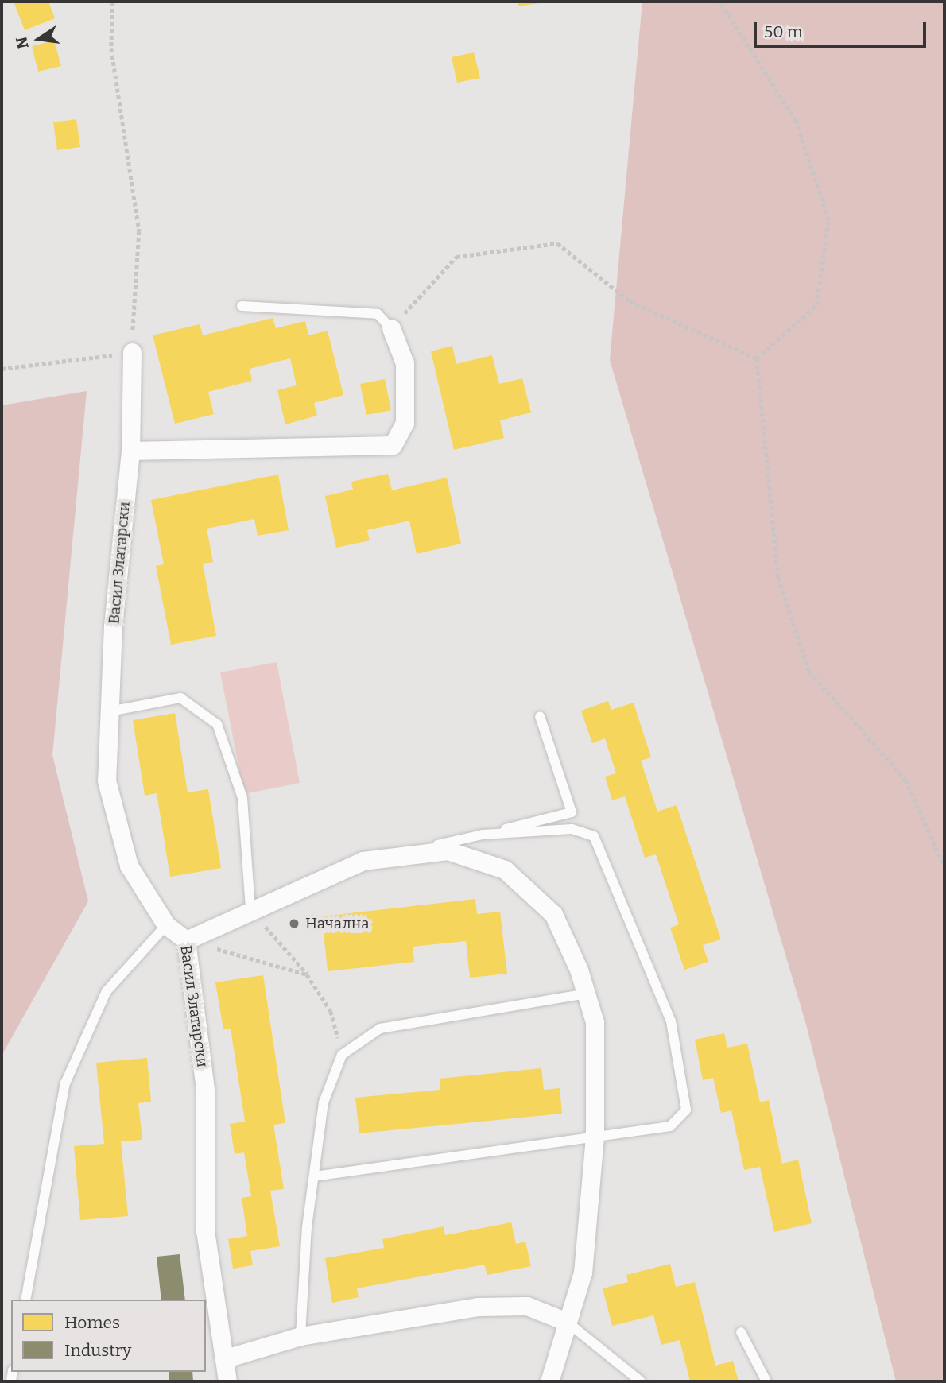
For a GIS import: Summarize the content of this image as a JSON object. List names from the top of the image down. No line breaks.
{"streets":{"street":["Васил Златарски"]},"places":["Начална"],"legend":["Homes","Industry"],"scale_bar":"50 m","north":"left"}
